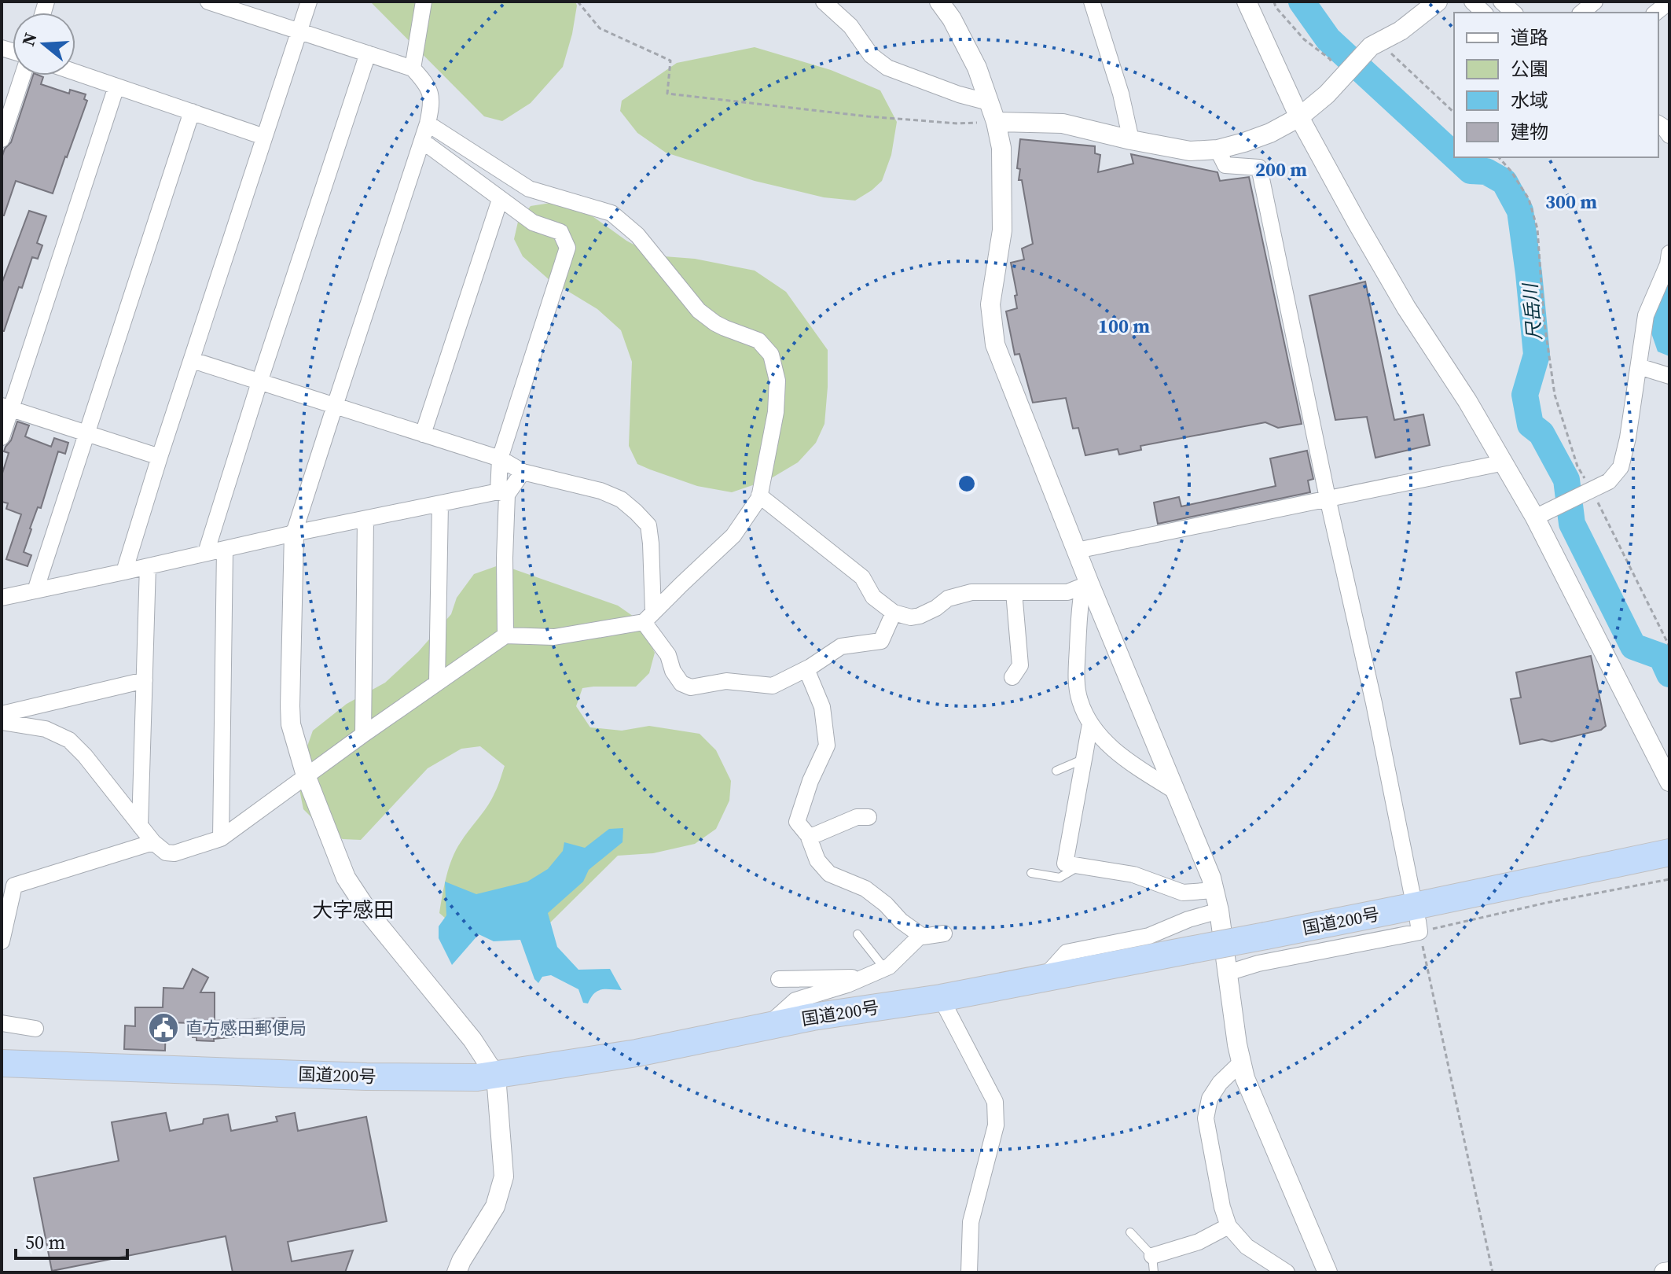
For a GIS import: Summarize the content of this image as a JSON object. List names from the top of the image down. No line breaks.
{"streets":{"highway":["国道200号"]},"districts":["大字感田"],"water":["尺岳川"],"places":{"public building":["直方感田郵便局"]},"legend":["道路","公園","水域","建物"],"scale_bar":"50 m","north":"left","rings":["200 m","300 m","100 m"]}
